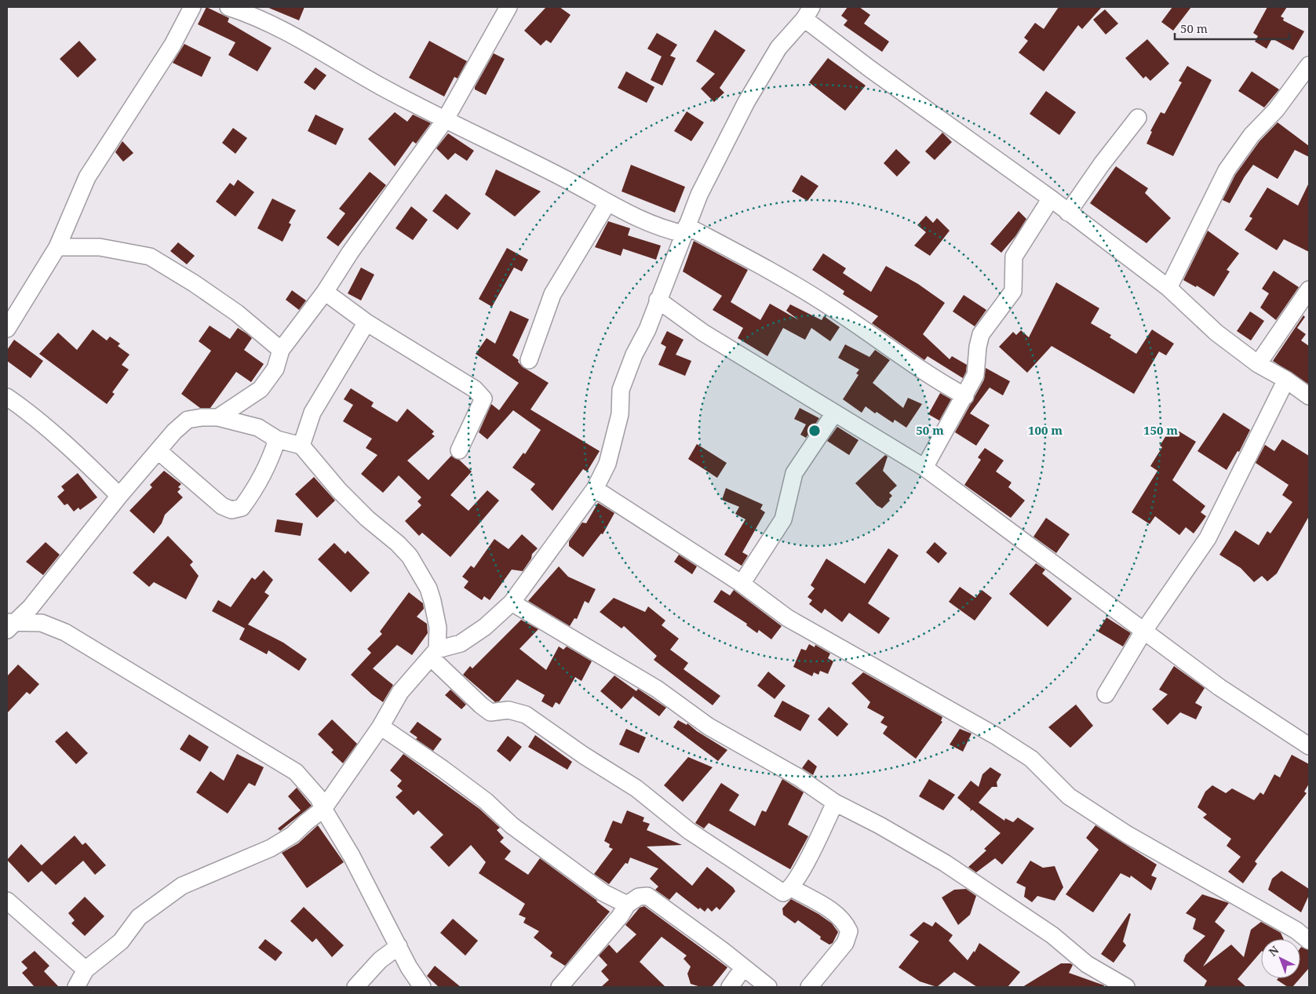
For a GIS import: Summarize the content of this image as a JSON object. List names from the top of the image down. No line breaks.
{"scale_bar":"50 m","north":"top left","rings":["50 m","100 m","150 m"]}
